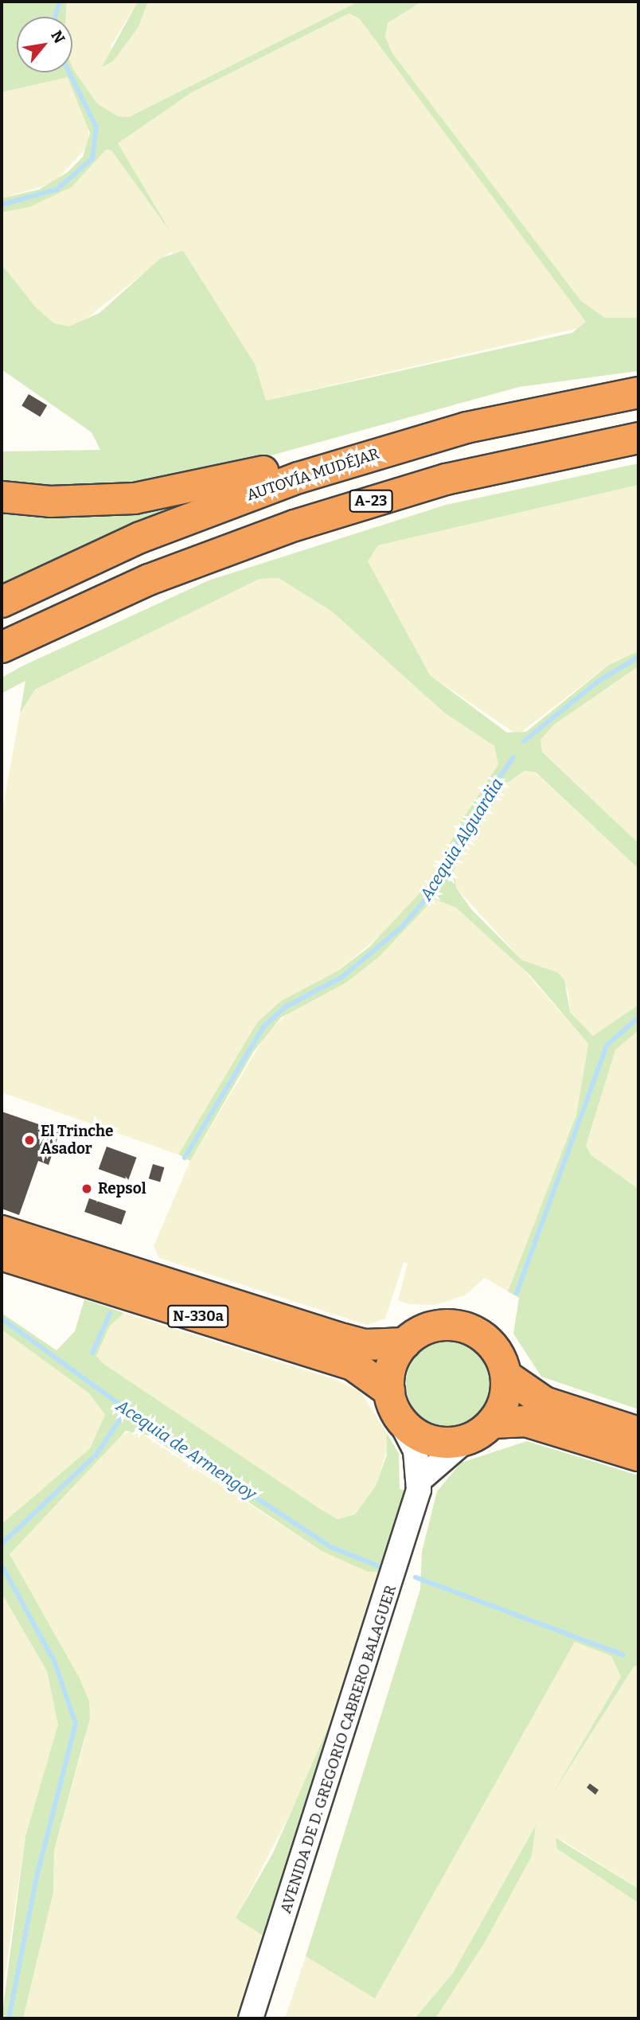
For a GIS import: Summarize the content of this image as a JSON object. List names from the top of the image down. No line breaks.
{"streets":{"highway":["AUTOVÍA MUDÉJAR","A-23","N-330a"],"street":["AVENIDA DE D. GREGORIO CABRERO BALAGUER"]},"crossings":[["N-330a","AVENIDA DE D. GREGORIO CABRERO BALAGUER"]],"water":["Acequia Alguardia","Acequia de Armengoy"],"places":["El Trinche Asador","Repsol"],"north":"top right"}
